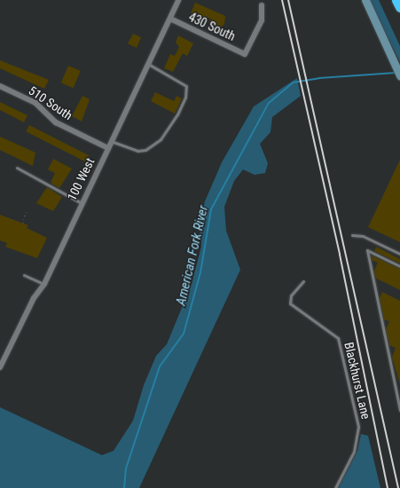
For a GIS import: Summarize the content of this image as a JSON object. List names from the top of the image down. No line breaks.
{"streets":{"street":["430 South","510 South","100 West"],"lane":["Blackhurst Lane"]},"crossings":[["430 South","100 West"],["510 South","100 West"]],"water":["American Fork River"]}
